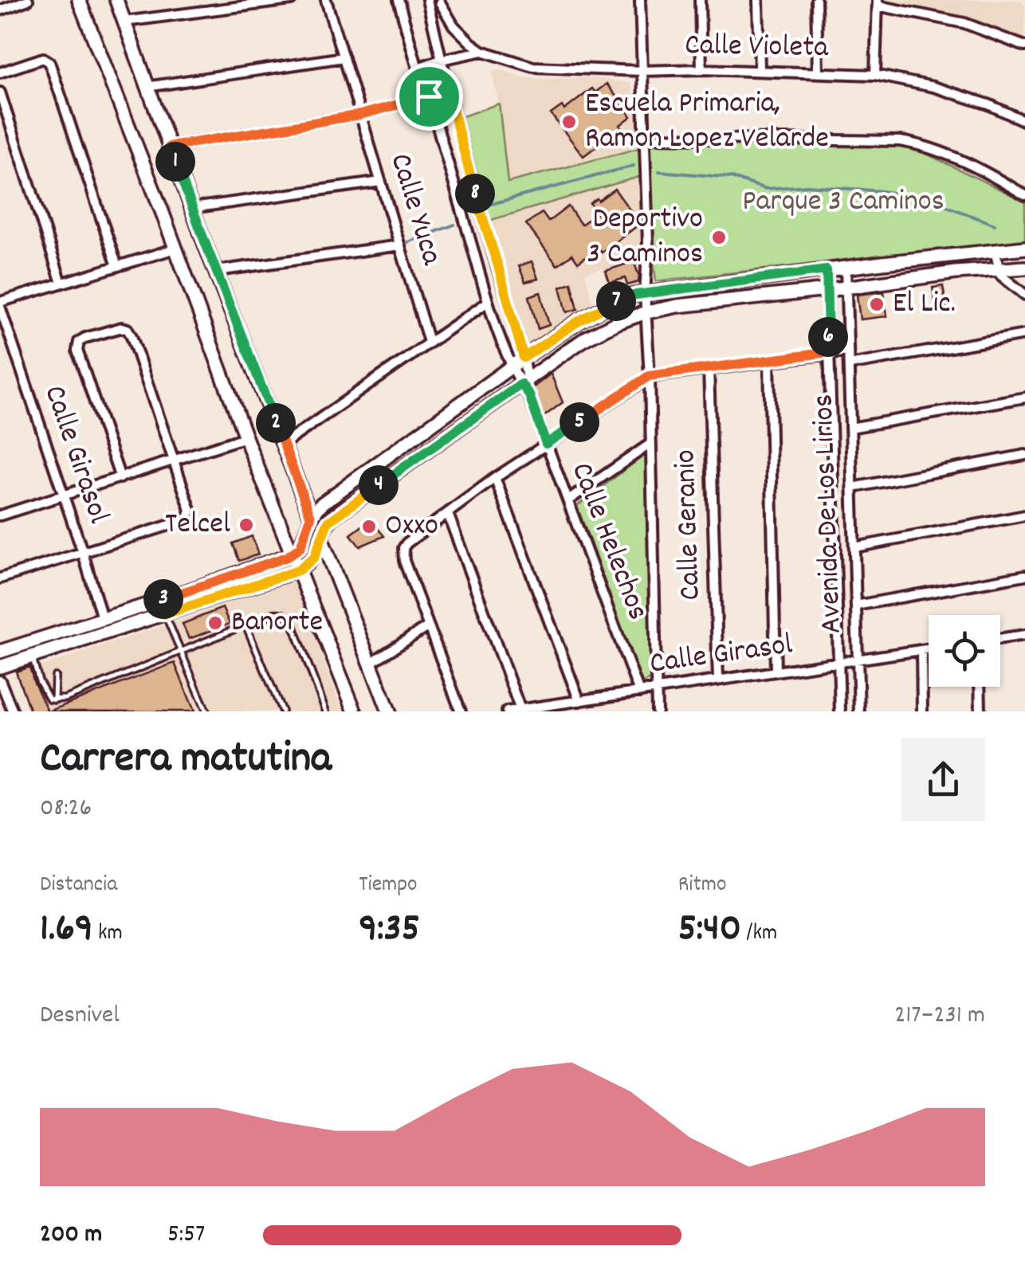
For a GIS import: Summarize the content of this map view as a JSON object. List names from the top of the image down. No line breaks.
{"streets":{"street":["Calle Violeta","Calle Yuca","Calle Girasol","Avenida De Los Lirios","Calle Geranio","Calle Helechos"]},"crossings":[["Calle Girasol","Avenida De Los Lirios"],["Calle Girasol","Calle Geranio"],["Calle Girasol","Calle Helechos"]],"parks":["Parque 3 Caminos"],"places":["Escuela Primaria, Ramon Lopez Velarde","Deportivo 3 Caminos","El Lic.","Telcel","Oxxo","Banorte"],"page":{"pins":["1","8","7","6","5","2","4","3"],"heading":["Carrera matutina","08:26"],"stats":[["Distancia","1.69 km"],["Tiempo","9:35"],["Ritmo","5:40 /km"]],"chart":["Desnivel","217–231 m"],"list":[{"name":"200 m","note":"5:57"}]}}
